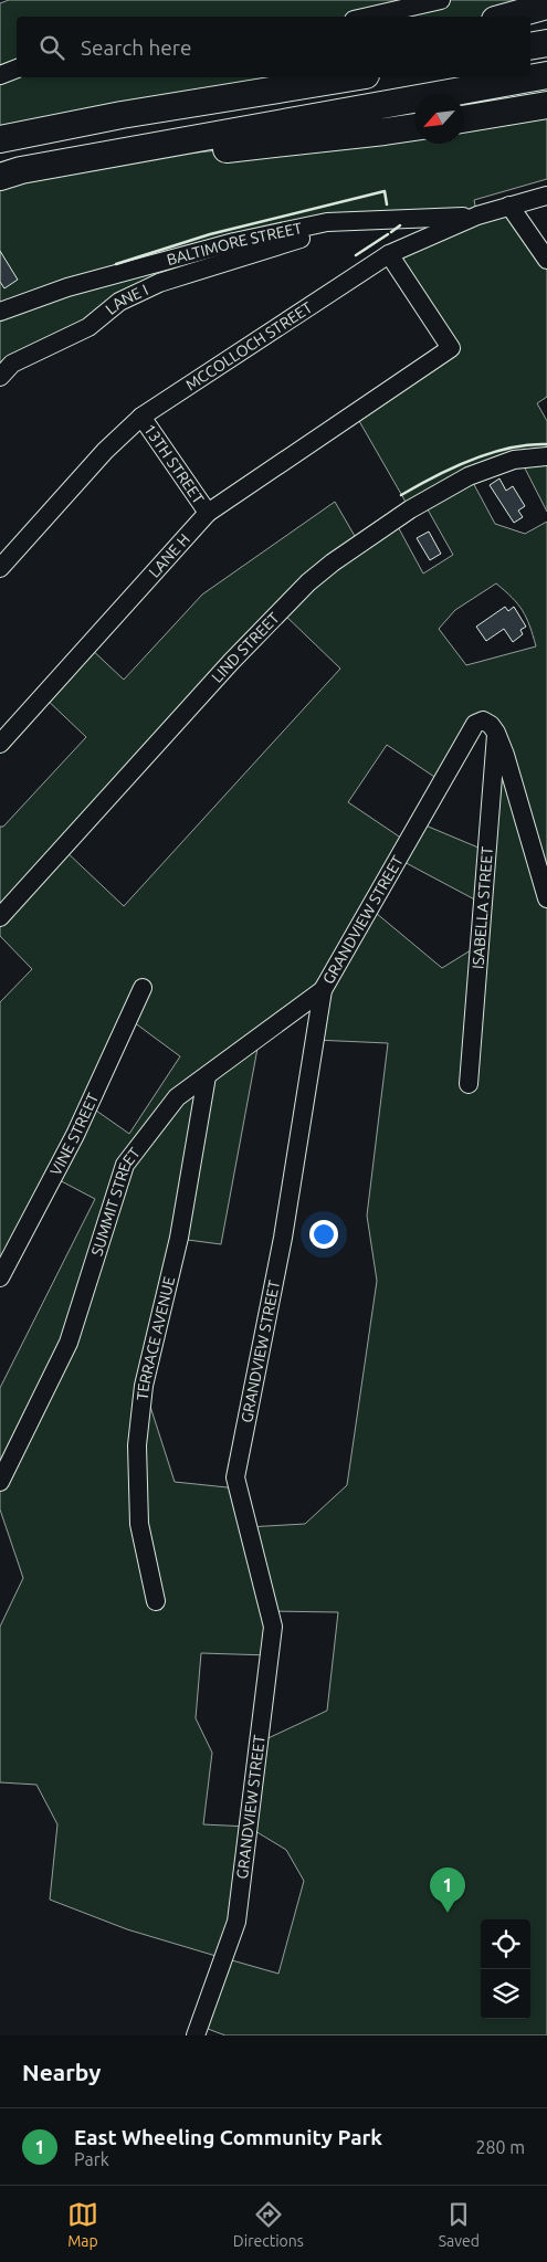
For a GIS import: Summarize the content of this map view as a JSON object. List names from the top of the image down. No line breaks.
{"streets":{"street":["BALTIMORE STREET","LANE I","MCCOLLOCH STREET","13TH STREET","LANE H","LIND STREET","ISABELLA STREET","GRANDVIEW STREET","VINE STREET","SUMMIT STREET","TERRACE AVENUE"]},"crossings":[["BALTIMORE STREET","LANE I"],["BALTIMORE STREET","MCCOLLOCH STREET"],["MCCOLLOCH STREET","13TH STREET"],["MCCOLLOCH STREET","LANE H"],["13TH STREET","LANE H"],["ISABELLA STREET","GRANDVIEW STREET"],["GRANDVIEW STREET","SUMMIT STREET"],["SUMMIT STREET","TERRACE AVENUE"]],"north":"bottom left","page":{"search":"Search here","pins":"1","heading":"Nearby","list":[{"mark":"1","name":"East Wheeling Community Park","note":"Park","value":"280 m"}],"nav":["Map","Directions","Saved"]}}
